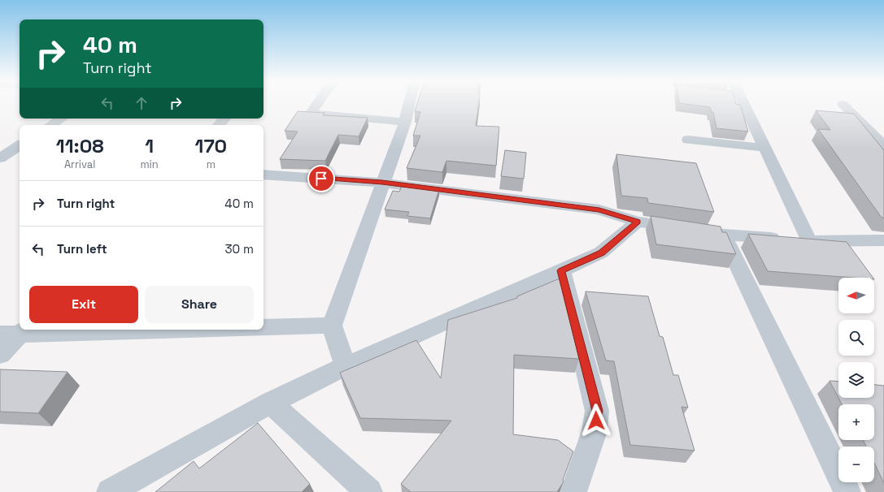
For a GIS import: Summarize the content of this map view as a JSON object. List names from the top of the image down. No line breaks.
{"north":"left","page":{"turn":["40 m","Turn right"],"eta":["11:08","Arrival","1","min","170","m"],"list":[{"name":"Turn right","value":"40 m"},{"name":"Turn left","value":"30 m"}],"map_buttons":["+","−"],"buttons":["Exit","Share"]}}
